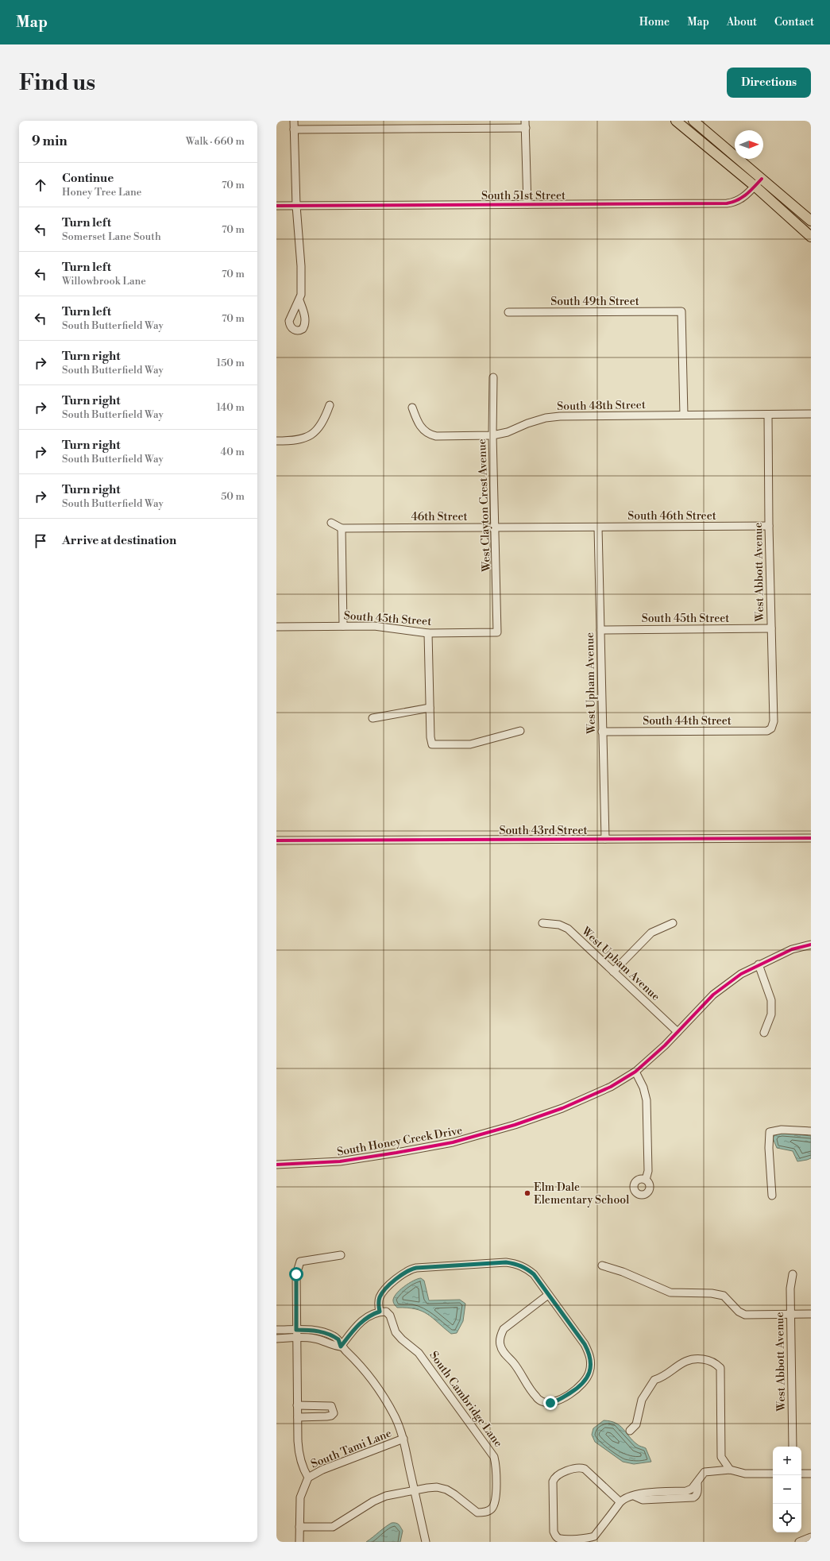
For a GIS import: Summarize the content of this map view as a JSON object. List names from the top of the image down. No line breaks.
{"streets":{"street":["South 51st Street","South 49th Street","South 48th Street","West Clayton Crest Avenue","South 46th Street","46th Street","West Abbott Avenue","South 45th Street","West Upham Avenue","South 44th Street","South 43rd Street","South Honey Creek Drive","South Cambridge Lane","South Tami Lane"]},"crossings":[["South 49th Street","South 48th Street"],["South 48th Street","West Clayton Crest Avenue"],["South 48th Street","West Abbott Avenue"],["West Clayton Crest Avenue","46th Street"],["West Clayton Crest Avenue","South 45th Street"],["South 46th Street","46th Street"],["South 46th Street","West Abbott Avenue"],["South 46th Street","West Upham Avenue"],["West Abbott Avenue","South 45th Street"],["West Abbott Avenue","South 44th Street"],["South 45th Street","West Upham Avenue"],["West Upham Avenue","South 44th Street"],["West Upham Avenue","South 43rd Street"],["West Upham Avenue","South Honey Creek Drive"]],"places":["Elm Dale Elementary School"],"north":"right","page":{"header":"Map","nav":["Home","Map","About","Contact"],"buttons":"Directions","title":"Find us","heading":["9 min","Walk · 660 m"],"list":[["Continue","Honey Tree Lane","70 m"],["Turn left","Somerset Lane South","70 m"],["Turn left","Willowbrook Lane","70 m"],["Turn left","South Butterfield Way","70 m"],["Turn right","South Butterfield Way","150 m"],["Turn right","South Butterfield Way","140 m"],["Turn right","South Butterfield Way","40 m"],["Turn right","South Butterfield Way","50 m"],"Arrive at destination"],"map_buttons":["+","−"]}}
